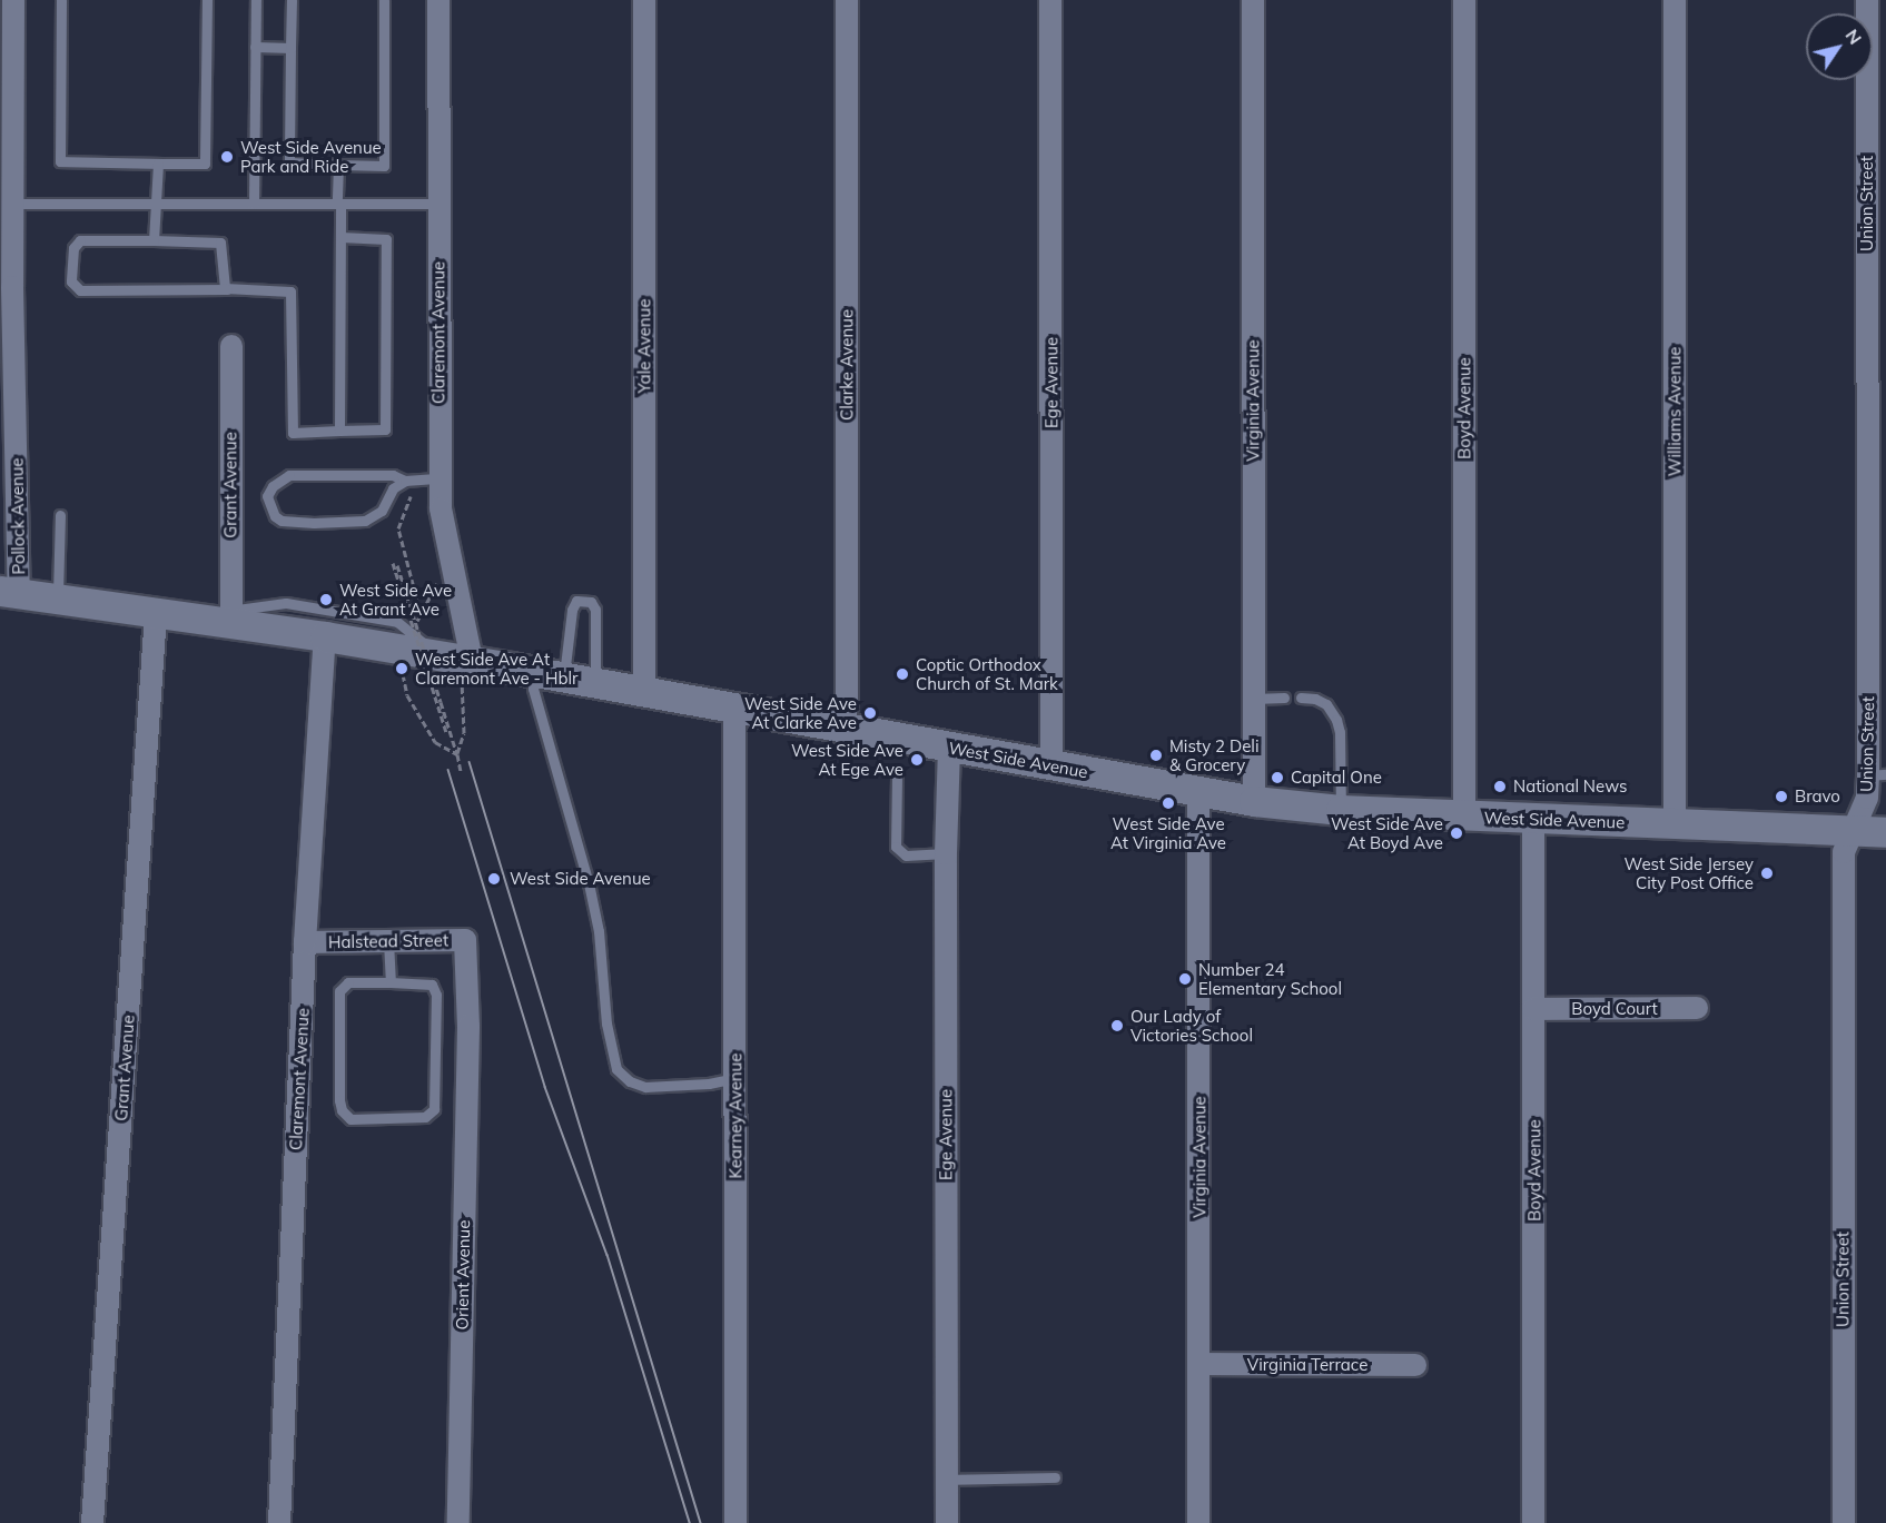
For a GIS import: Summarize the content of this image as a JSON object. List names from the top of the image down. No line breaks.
{"streets":{"main road":["West Side Avenue"],"street":["Union Street","Claremont Avenue","Yale Avenue","Clarke Avenue","Ege Avenue","Virginia Avenue","Boyd Avenue","Williams Avenue","Grant Avenue","Pollock Avenue","Halstead Street","Boyd Court","Kearney Avenue","Orient Avenue","Virginia Terrace"]},"crossings":[["Union Street","West Side Avenue"],["Claremont Avenue","West Side Avenue"],["Claremont Avenue","Halstead Street"],["Yale Avenue","West Side Avenue"],["Clarke Avenue","West Side Avenue"],["Ege Avenue","West Side Avenue"],["Virginia Avenue","West Side Avenue"],["Virginia Avenue","Virginia Terrace"],["Boyd Avenue","West Side Avenue"],["Boyd Avenue","Boyd Court"],["Williams Avenue","West Side Avenue"],["Grant Avenue","West Side Avenue"],["Pollock Avenue","West Side Avenue"],["West Side Avenue","Kearney Avenue"],["Halstead Street","Orient Avenue"]],"places":["West Side Avenue Park and Ride","West Side Ave At Grant Ave","West Side Ave At Claremont Ave - Hblr","Coptic Orthodox Church of St. Mark","West Side Ave At Clarke Ave","Misty 2 Deli & Grocery","West Side Ave At Ege Ave","Capital One","National News","Bravo","West Side Ave At Virginia Ave","West Side Ave At Boyd Ave","West Side Jersey City Post Office","West Side Avenue","Number 24 Elementary School","Our Lady of Victories School"],"north":"top right"}
